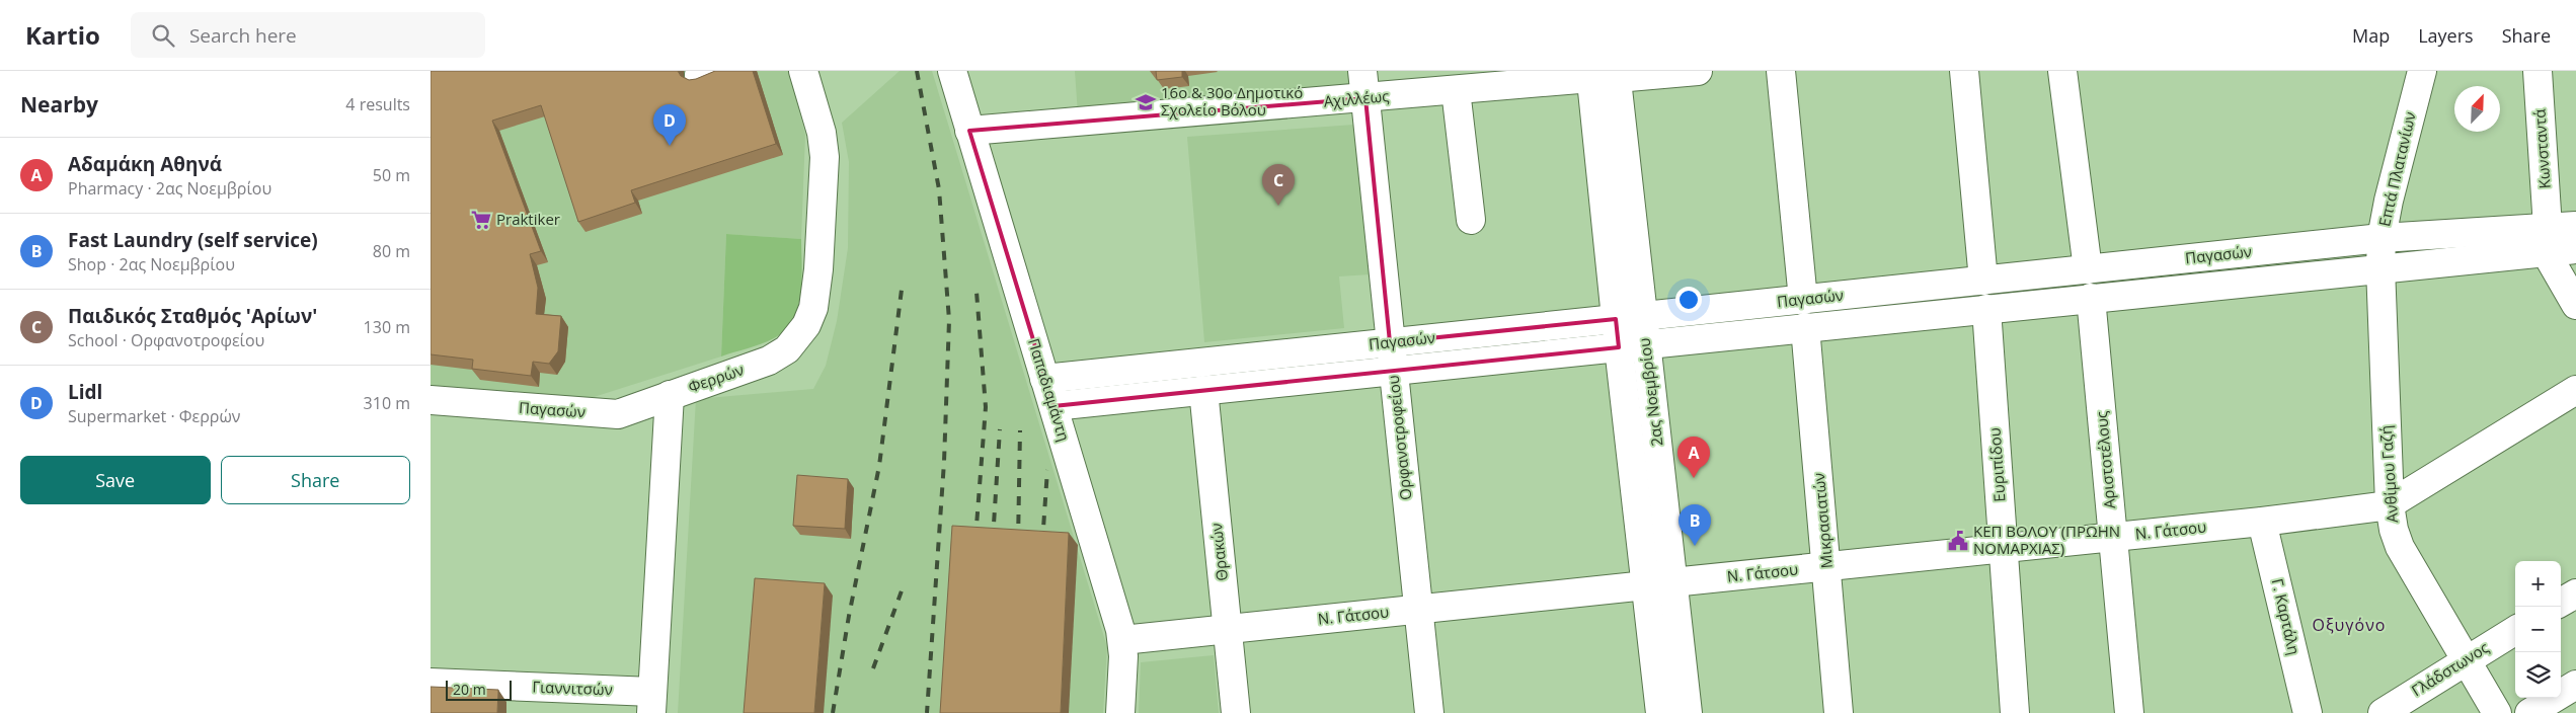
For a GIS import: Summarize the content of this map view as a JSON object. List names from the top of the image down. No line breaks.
{"streets":{"street":["Αχιλλέως","Κωνσταντά","Επτά Πλατανίων","Παγασών","Φερρών","Παπαδιαμάντη","2ας Νοεμβρίου","Ορφανοτροφείου","Αριστοτέλους","Ευριπίδου","Ανθίμου Γαζή","Μικρασιατών","Ν. Γάτσου","Θρακών","Γ. Καρτάλη","Γλάδστωνος","Γιαννιτσών"]},"crossings":[["Αχιλλέως","Παπαδιαμάντη"],["Αχιλλέως","2ας Νοεμβρίου"],["Αχιλλέως","Ορφανοτροφείου"],["Κωνσταντά","Παγασών"],["Επτά Πλατανίων","Παγασών"],["Επτά Πλατανίων","Ανθίμου Γαζή"],["Παγασών","Φερρών"],["Παγασών","Παπαδιαμάντη"],["Παγασών","2ας Νοεμβρίου"],["Παγασών","Ορφανοτροφείου"],["Παγασών","Αριστοτέλους"],["Παγασών","Ευριπίδου"],["Παγασών","Ανθίμου Γαζή"],["Παγασών","Μικρασιατών"],["Παγασών","Θρακών"],["Φερρών","Γιαννιτσών"],["Παπαδιαμάντη","Ν. Γάτσου"],["2ας Νοεμβρίου","Ν. Γάτσου"],["Ορφανοτροφείου","Ν. Γάτσου"],["Αριστοτέλους","Ν. Γάτσου"],["Ευριπίδου","Ν. Γάτσου"],["Ανθίμου Γαζή","Ν. Γάτσου"],["Ανθίμου Γαζή","Γλάδστωνος"],["Μικρασιατών","Ν. Γάτσου"],["Ν. Γάτσου","Θρακών"],["Ν. Γάτσου","Γ. Καρτάλη"]],"districts":["Οξυγόνο"],"places":{"school or university":["16ο & 30ο Δημοτικό Σχολείο Βόλου"],"supermarket":["Praktiker"],"public building":["ΚΕΠ ΒΟΛΟΥ (ΠΡΩΗΝ ΝΟΜΑΡΧΙΑΣ)"]},"scale_bar":"20 m","north":"top right","page":{"header":"Kartio","search":"Search here","nav":["Map","Layers","Share"],"heading":["Nearby","4 results"],"pins":["D","C","A","B"],"list":[{"mark":"A","name":"Αδαμάκη Αθηνά","note":"Pharmacy · 2ας Νοεμβρίου","value":"50 m"},{"mark":"B","name":"Fast Laundry (self service)","note":"Shop · 2ας Νοεμβρίου","value":"80 m"},{"mark":"C","name":"Παιδικός Σταθμός 'Αρίων'","note":"School · Ορφανοτροφείου","value":"130 m"},{"mark":"D","name":"Lidl","note":"Supermarket · Φερρών","value":"310 m"}],"buttons":["Save","Share"],"map_buttons":["+","−"],"scale":"20 m"}}
